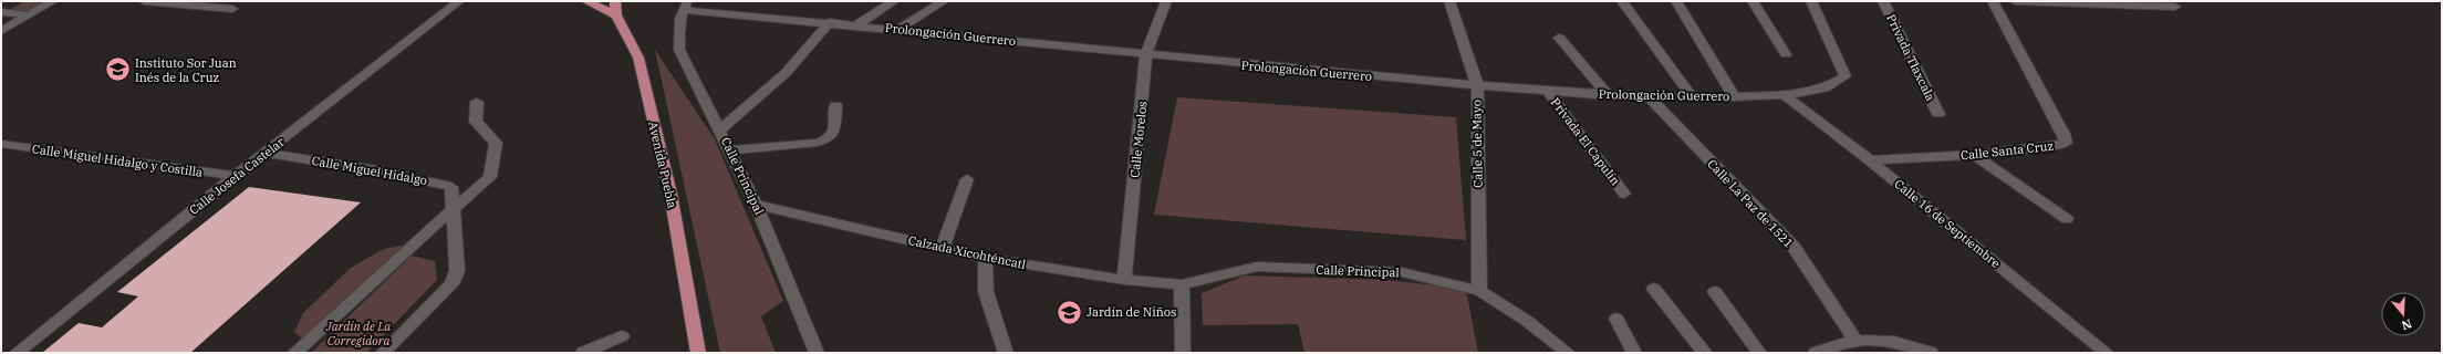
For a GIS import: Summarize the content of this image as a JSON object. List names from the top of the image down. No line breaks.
{"streets":{"main road":["Avenida Puebla"],"street":["Prolongación Guerrero","Privada Tlaxcala","Calle Morelos","Privada El Capulín","Calle 5 de Mayo","Calle Santa Cruz","Calle Miguel Hidalgo y Costilla","Calle Miguel Hidalgo","Calle Josefa Castelar","Calle Principal","Calle La Paz de 1521","Calle 16 de Septiembre","Calzada Xicohténcatl"]},"crossings":[["Prolongación Guerrero","Calle Morelos"],["Prolongación Guerrero","Privada El Capulín"],["Prolongación Guerrero","Calle 5 de Mayo"],["Prolongación Guerrero","Calle Principal"],["Prolongación Guerrero","Calle La Paz de 1521"],["Prolongación Guerrero","Calle 16 de Septiembre"],["Calle Morelos","Calzada Xicohténcatl"],["Calle 5 de Mayo","Calle Principal"],["Calle Santa Cruz","Calle 16 de Septiembre"],["Calle Miguel Hidalgo y Costilla","Calle Josefa Castelar"],["Calle Miguel Hidalgo","Calle Josefa Castelar"],["Calle Principal","Calzada Xicohténcatl"]],"parks":["Jardín de La Corregidora"],"places":{"school or university":["Instituto Sor Juan Inés de la Cruz","Jardín de Niños"]},"north":"bottom"}
